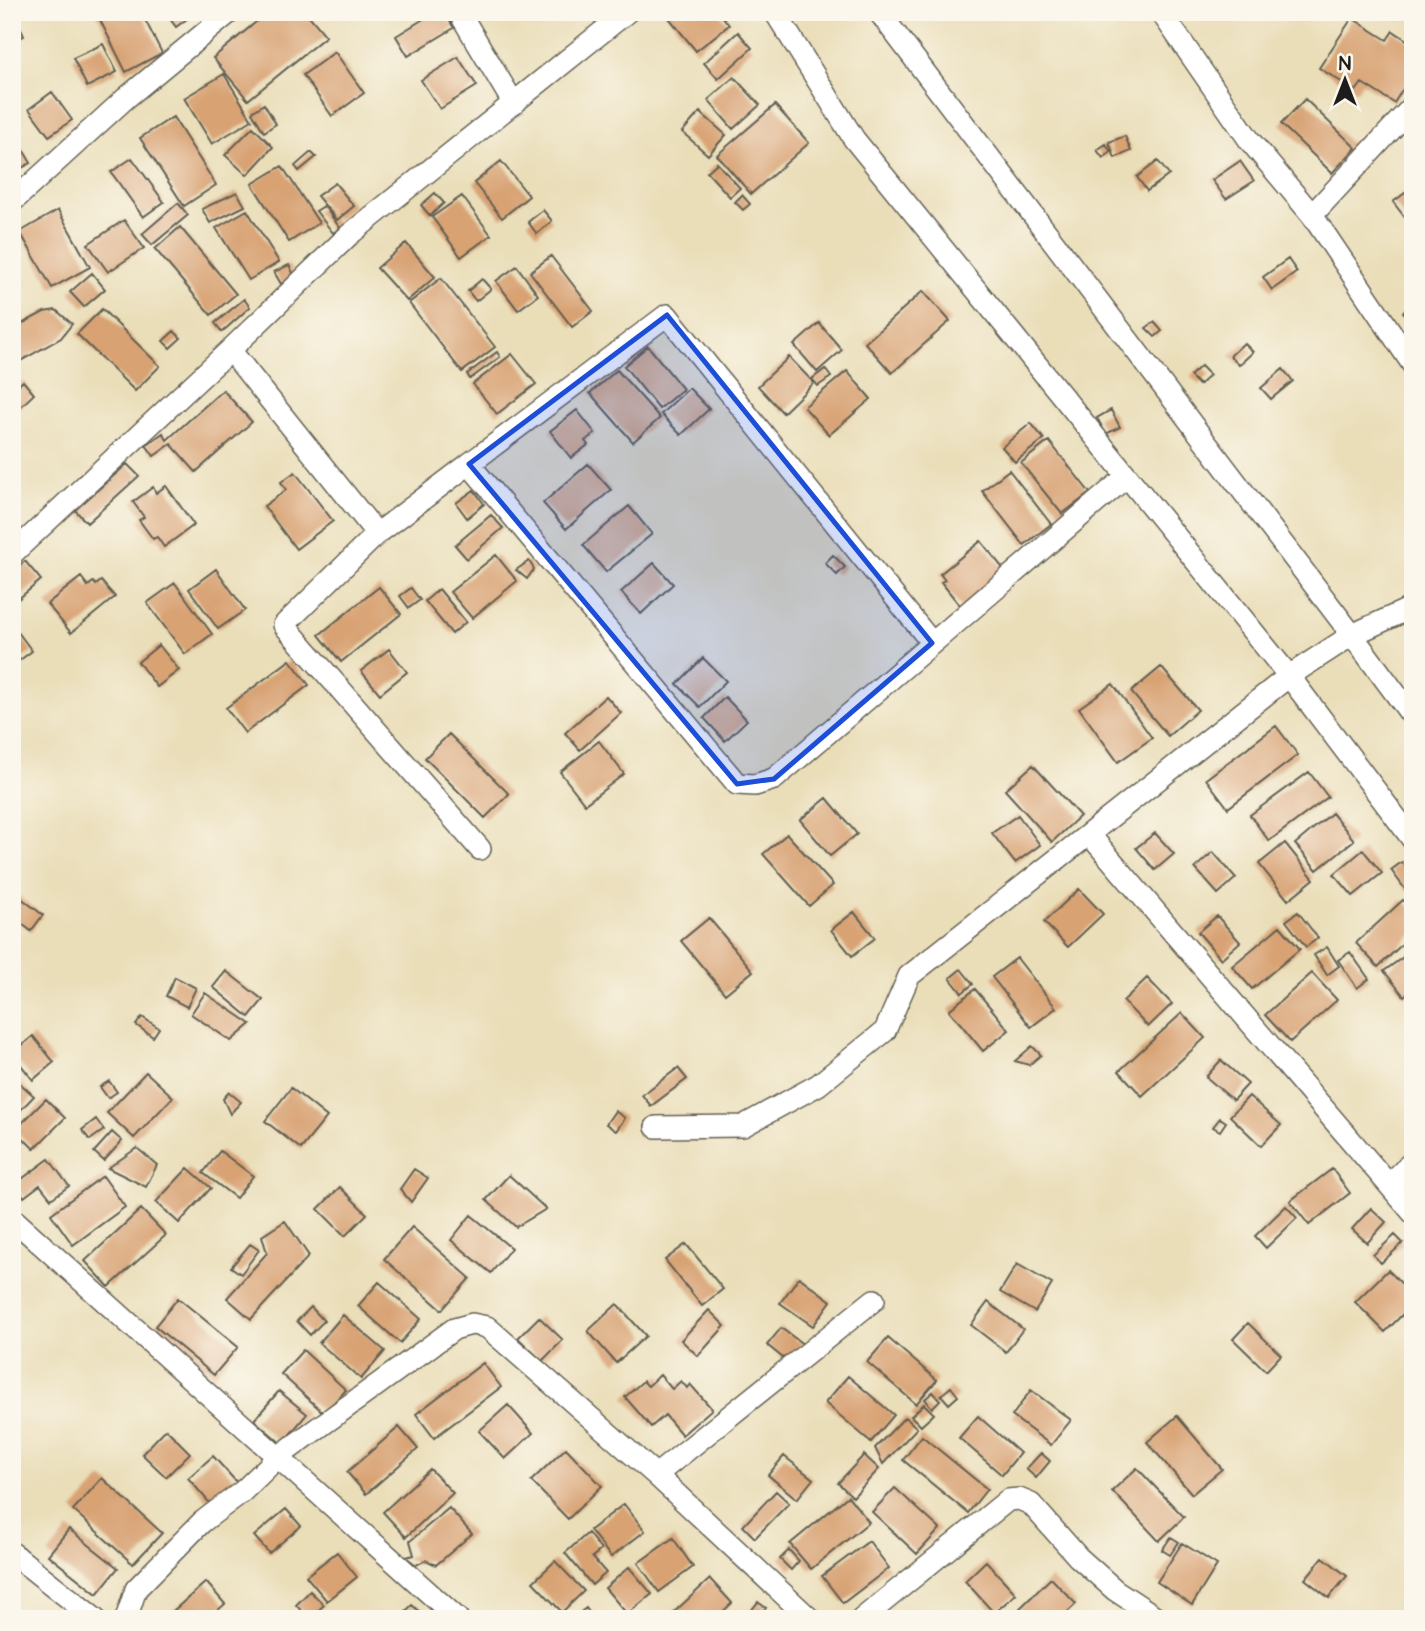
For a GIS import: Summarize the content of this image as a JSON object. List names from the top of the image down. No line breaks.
{"north":"top"}
